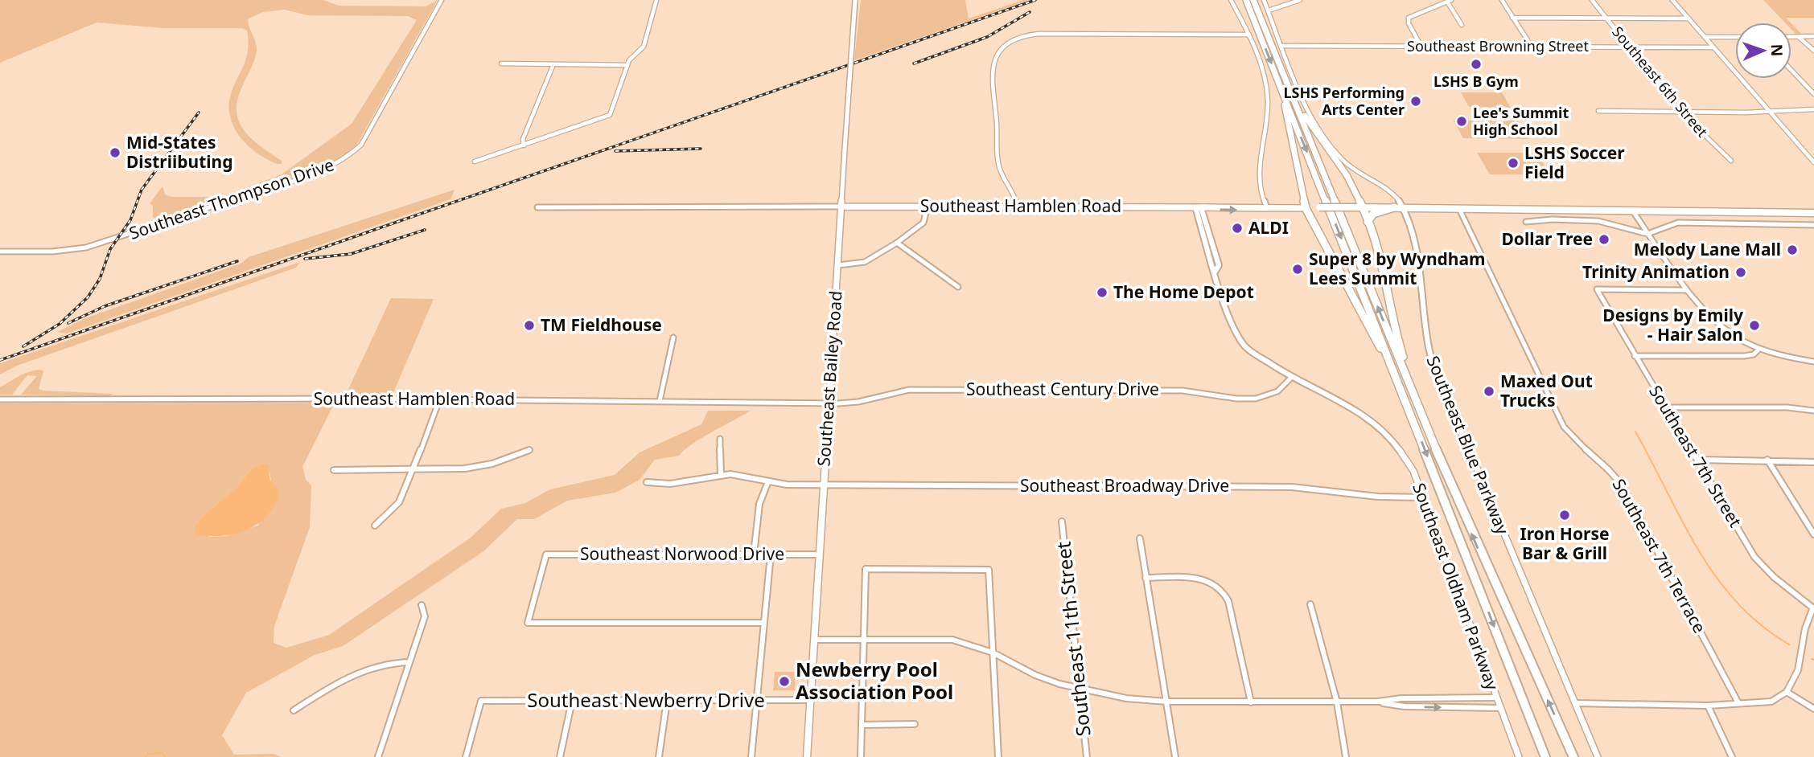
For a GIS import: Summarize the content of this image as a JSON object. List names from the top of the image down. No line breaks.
{"streets":{"main road":["Southeast Hamblen Road","Southeast Bailey Road"],"street":["Southeast Browning Street","Southeast 6th Street","Southeast Thompson Drive","Southeast Century Drive","Southeast Blue Parkway","Southeast 7th Street","Southeast Broadway Drive","Southeast Norwood Drive","Southeast 7th Terrace","Southeast Oldham Parkway","Southeast 11th Street","Southeast Newberry Drive"]},"crossings":[["Southeast Browning Street","Southeast 6th Street"],["Southeast Browning Street","Southeast Blue Parkway"],["Southeast Hamblen Road","Southeast Bailey Road"],["Southeast Hamblen Road","Southeast Century Drive"],["Southeast Hamblen Road","Southeast Oldham Parkway"],["Southeast Bailey Road","Southeast Century Drive"],["Southeast Bailey Road","Southeast Broadway Drive"],["Southeast Bailey Road","Southeast Norwood Drive"],["Southeast Bailey Road","Southeast Newberry Drive"],["Southeast Century Drive","Southeast Oldham Parkway"],["Southeast Broadway Drive","Southeast Oldham Parkway"]],"places":["LSHS B Gym","LSHS Performing Arts Center","Lee's Summit High School","Mid-States Distriibuting","LSHS Soccer Field","ALDI","Dollar Tree","Melody Lane Mall","Super 8 by Wyndham Lees Summit","Trinity Animation","The Home Depot","TM Fieldhouse","Designs by Emily - Hair Salon","Maxed Out Trucks","Iron Horse Bar & Grill","Newberry Pool Association Pool"],"north":"right"}
